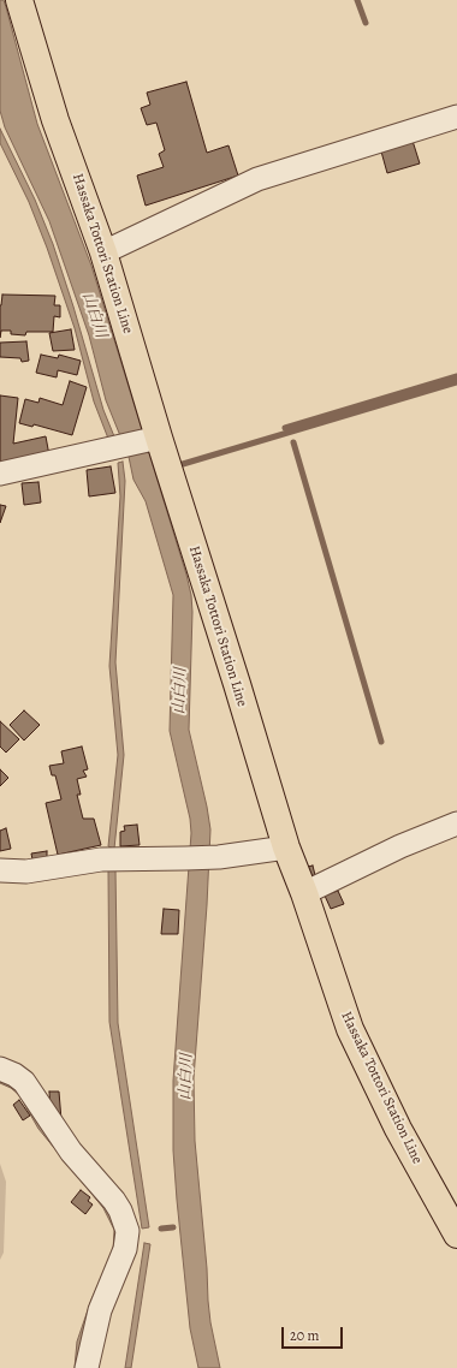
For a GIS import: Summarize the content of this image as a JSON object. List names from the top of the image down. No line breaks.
{"streets":{"main road":["Hassaka Tottori Station Line"]},"water":["山白川"],"scale_bar":"20 m"}
